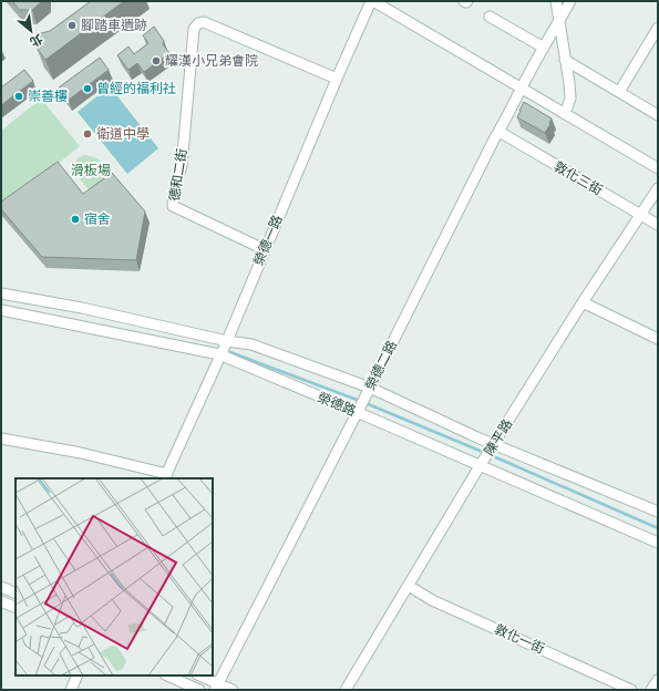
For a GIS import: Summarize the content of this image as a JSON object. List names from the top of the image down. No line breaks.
{"streets":{"street":["德和二街","敦化三街","榮德一路","榮德二路","榮德路","陳平路","敦化一街"]},"crossings":[["德和二街","榮德一路"],["敦化三街","榮德二路"],["敦化三街","陳平路"],["榮德一路","榮德路"],["榮德二路","榮德路"],["榮德路","陳平路"],["陳平路","敦化一街"]],"parks":["滑板場"],"places":["腳踏車遺跡","耀漢小兄弟會院","曾經的福利社","崇善樓","衛道中學","宿舍"],"north":"bottom right"}
